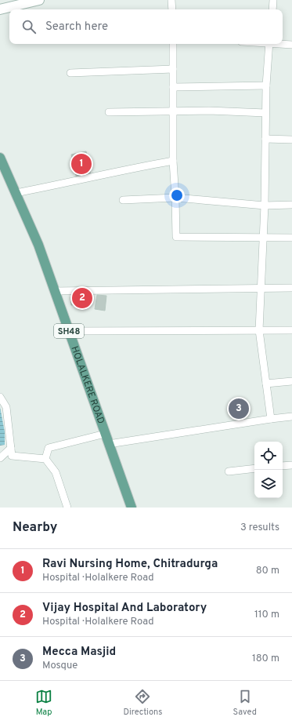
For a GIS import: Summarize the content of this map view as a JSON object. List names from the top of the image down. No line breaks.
{"streets":{"main road":["SH48","HOLALKERE ROAD"]},"page":{"search":"Search here","pins":["1","2","3"],"heading":["Nearby","3 results"],"list":[{"mark":"1","name":"Ravi Nursing Home, Chitradurga","note":"Hospital · Holalkere Road","value":"80 m"},{"mark":"2","name":"Vijay Hospital And Laboratory","note":"Hospital · Holalkere Road","value":"110 m"},{"mark":"3","name":"Mecca Masjid","note":"Mosque","value":"180 m"}],"nav":["Map","Directions","Saved"]}}
